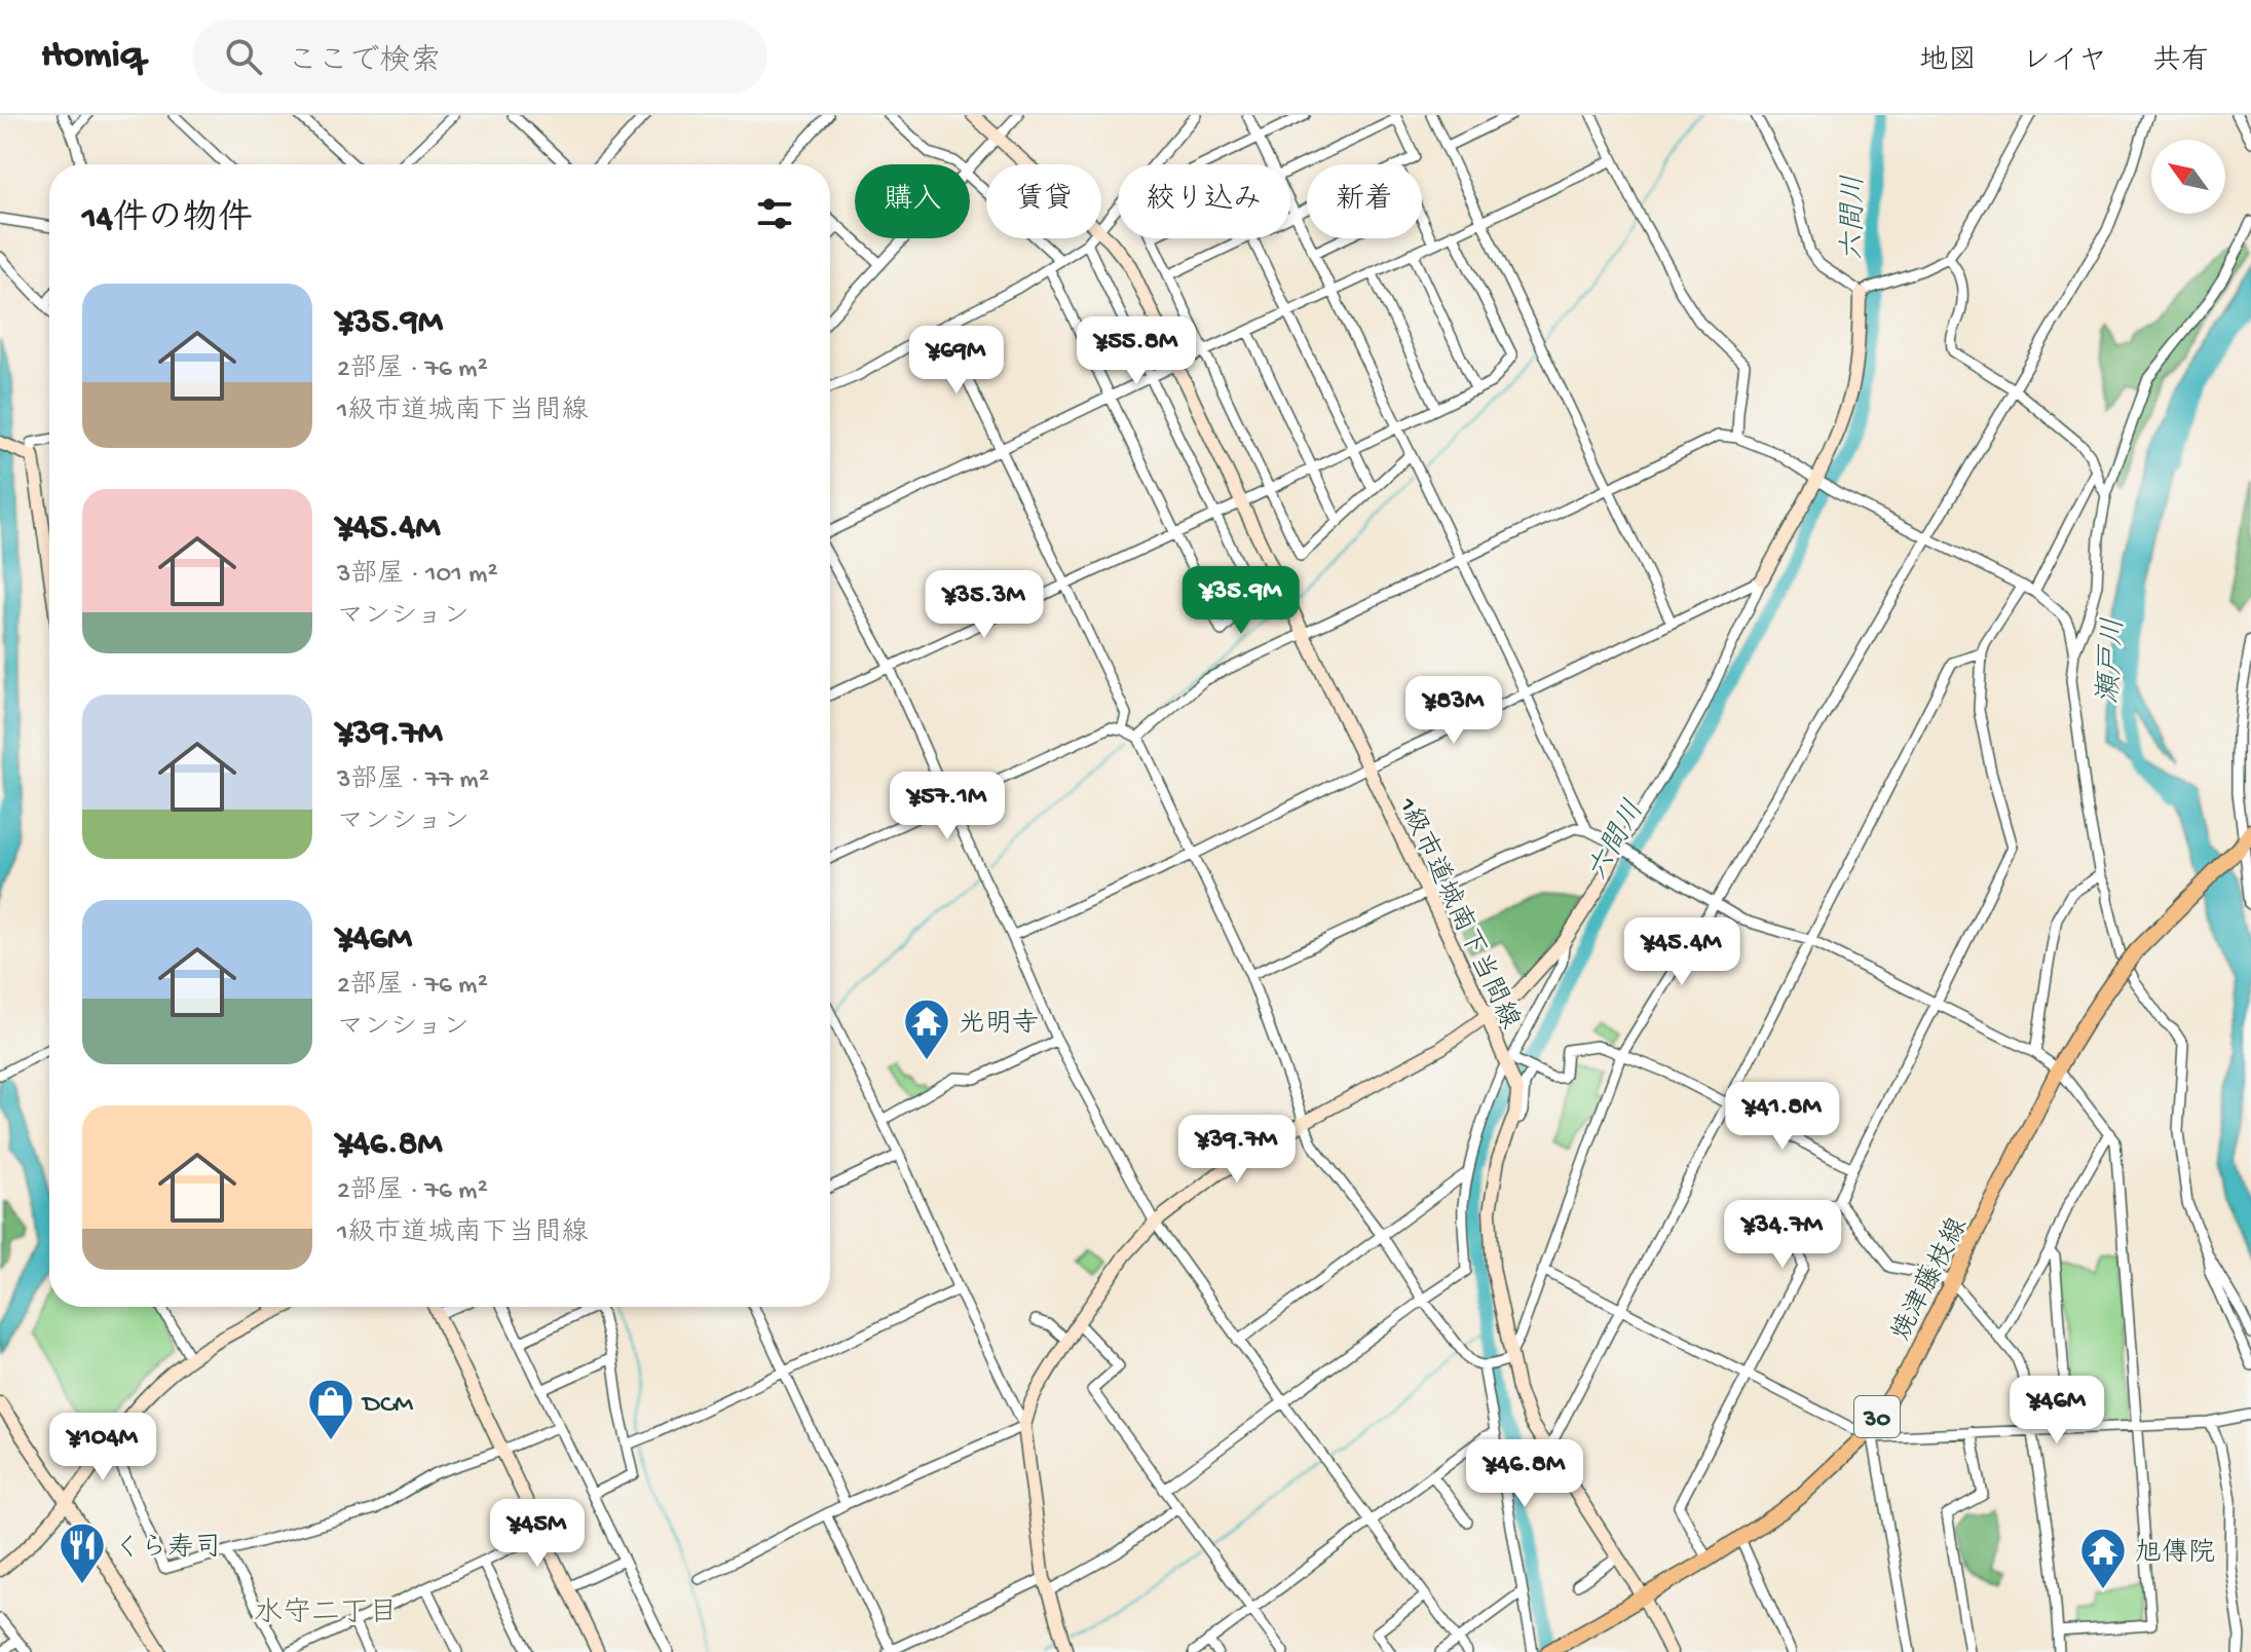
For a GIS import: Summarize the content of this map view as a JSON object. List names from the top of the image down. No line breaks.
{"streets":{"main road":["焼津藤枝線","30"],"street":["1級市道城南下当間線"]},"crossings":[["1級市道城南下当間線","焼津藤枝線"]],"districts":["水守二丁目"],"water":["六間川","瀬戸川"],"places":{"temple":["光明寺","旭傳院"],"shop":["DCM"],"restaurant":["くら寿司"]},"north":"top left","page":{"header":"Homiq","search":"ここで検索","nav":["地図","レイヤ","共有"],"chip":["購入","賃貸","絞り込み","新着"],"heading":"14件の物件","list":[{"name":"¥35.9M","note":"2部屋 · 76 m² · 1級市道城南下当間線"},{"name":"¥45.4M","note":"3部屋 · 101 m² · マンション"},{"name":"¥39.7M","note":"3部屋 · 77 m² · マンション"},{"name":"¥46M","note":"2部屋 · 76 m² · マンション"},{"name":"¥46.8M","note":"2部屋 · 76 m² · 1級市道城南下当間線"}],"price":["¥55.8M","¥69M","¥35.9M","¥35.3M","¥83M","¥57.1M","¥45.4M","¥41.8M","¥39.7M","¥34.7M","¥46M","¥104M","¥46.8M","¥45M"]}}
